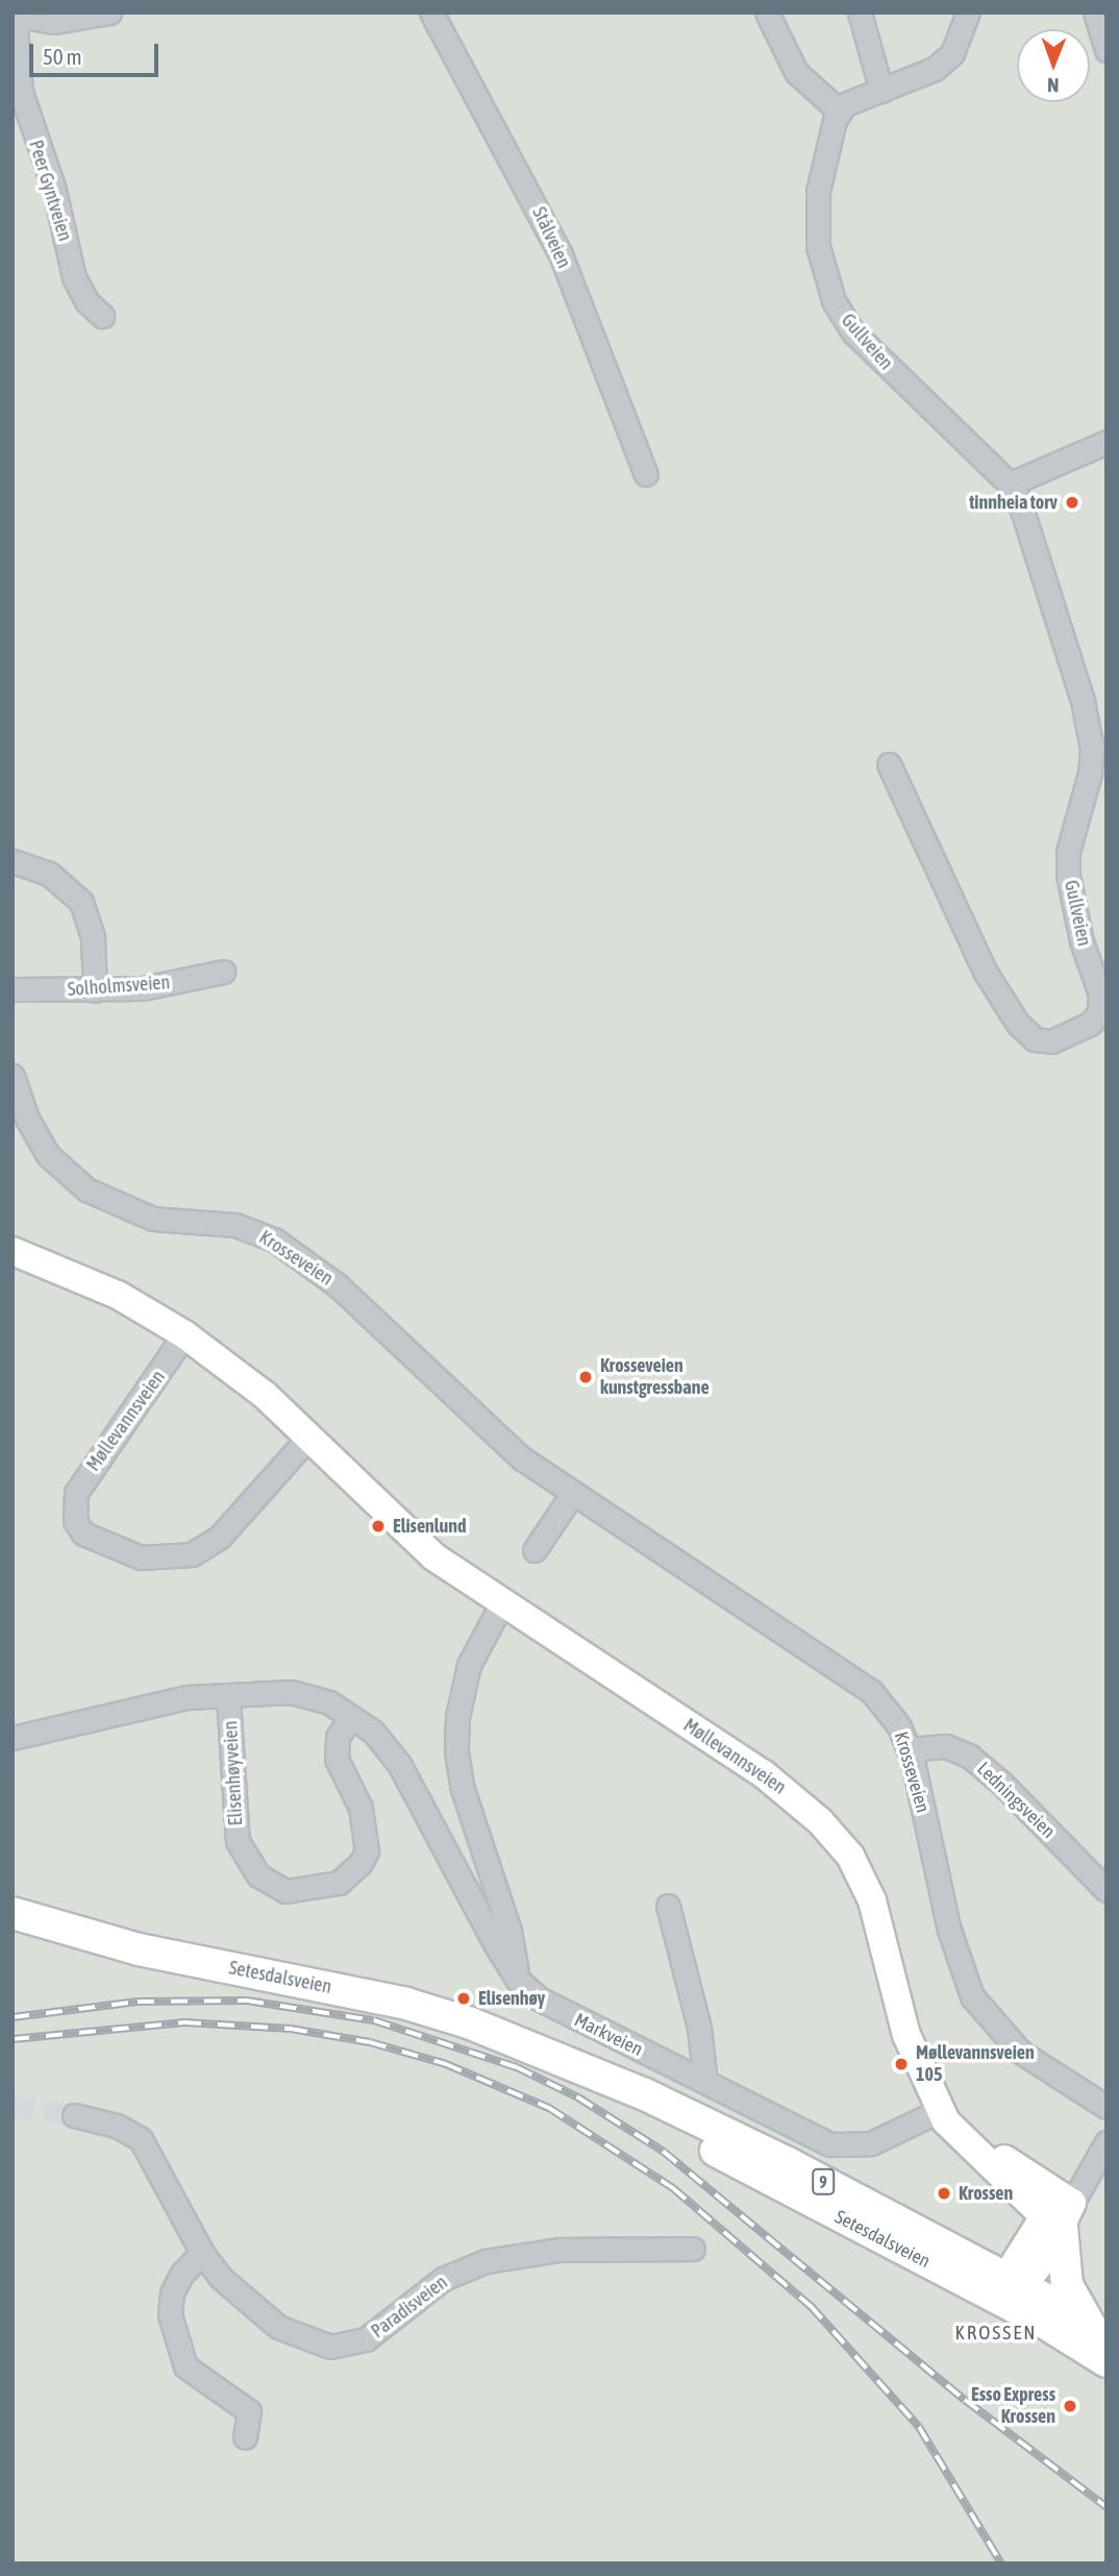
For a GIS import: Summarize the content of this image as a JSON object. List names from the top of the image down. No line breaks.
{"streets":{"highway":["Setesdalsveien","9"],"main road":["Møllevannsveien"],"street":["Peer Gyntveien","Stålveien","Gullveien","Solholmsveien","Krosseveien","Elisenhøyveien","Ledningsveien","Markveien","Paradisveien"]},"crossings":[["Krosseveien","Ledningsveien"],["Møllevannsveien","Markveien"],["Møllevannsveien","9"],["Elisenhøyveien","Markveien"],["Setesdalsveien","9"]],"districts":["KROSSEN"],"places":["tinnheia torv","Krosseveien kunstgressbane","Elisenlund","Elisenhøy","Møllevannsveien 105","Krossen","Esso Express Krossen"],"scale_bar":"50 m","north":"bottom"}
